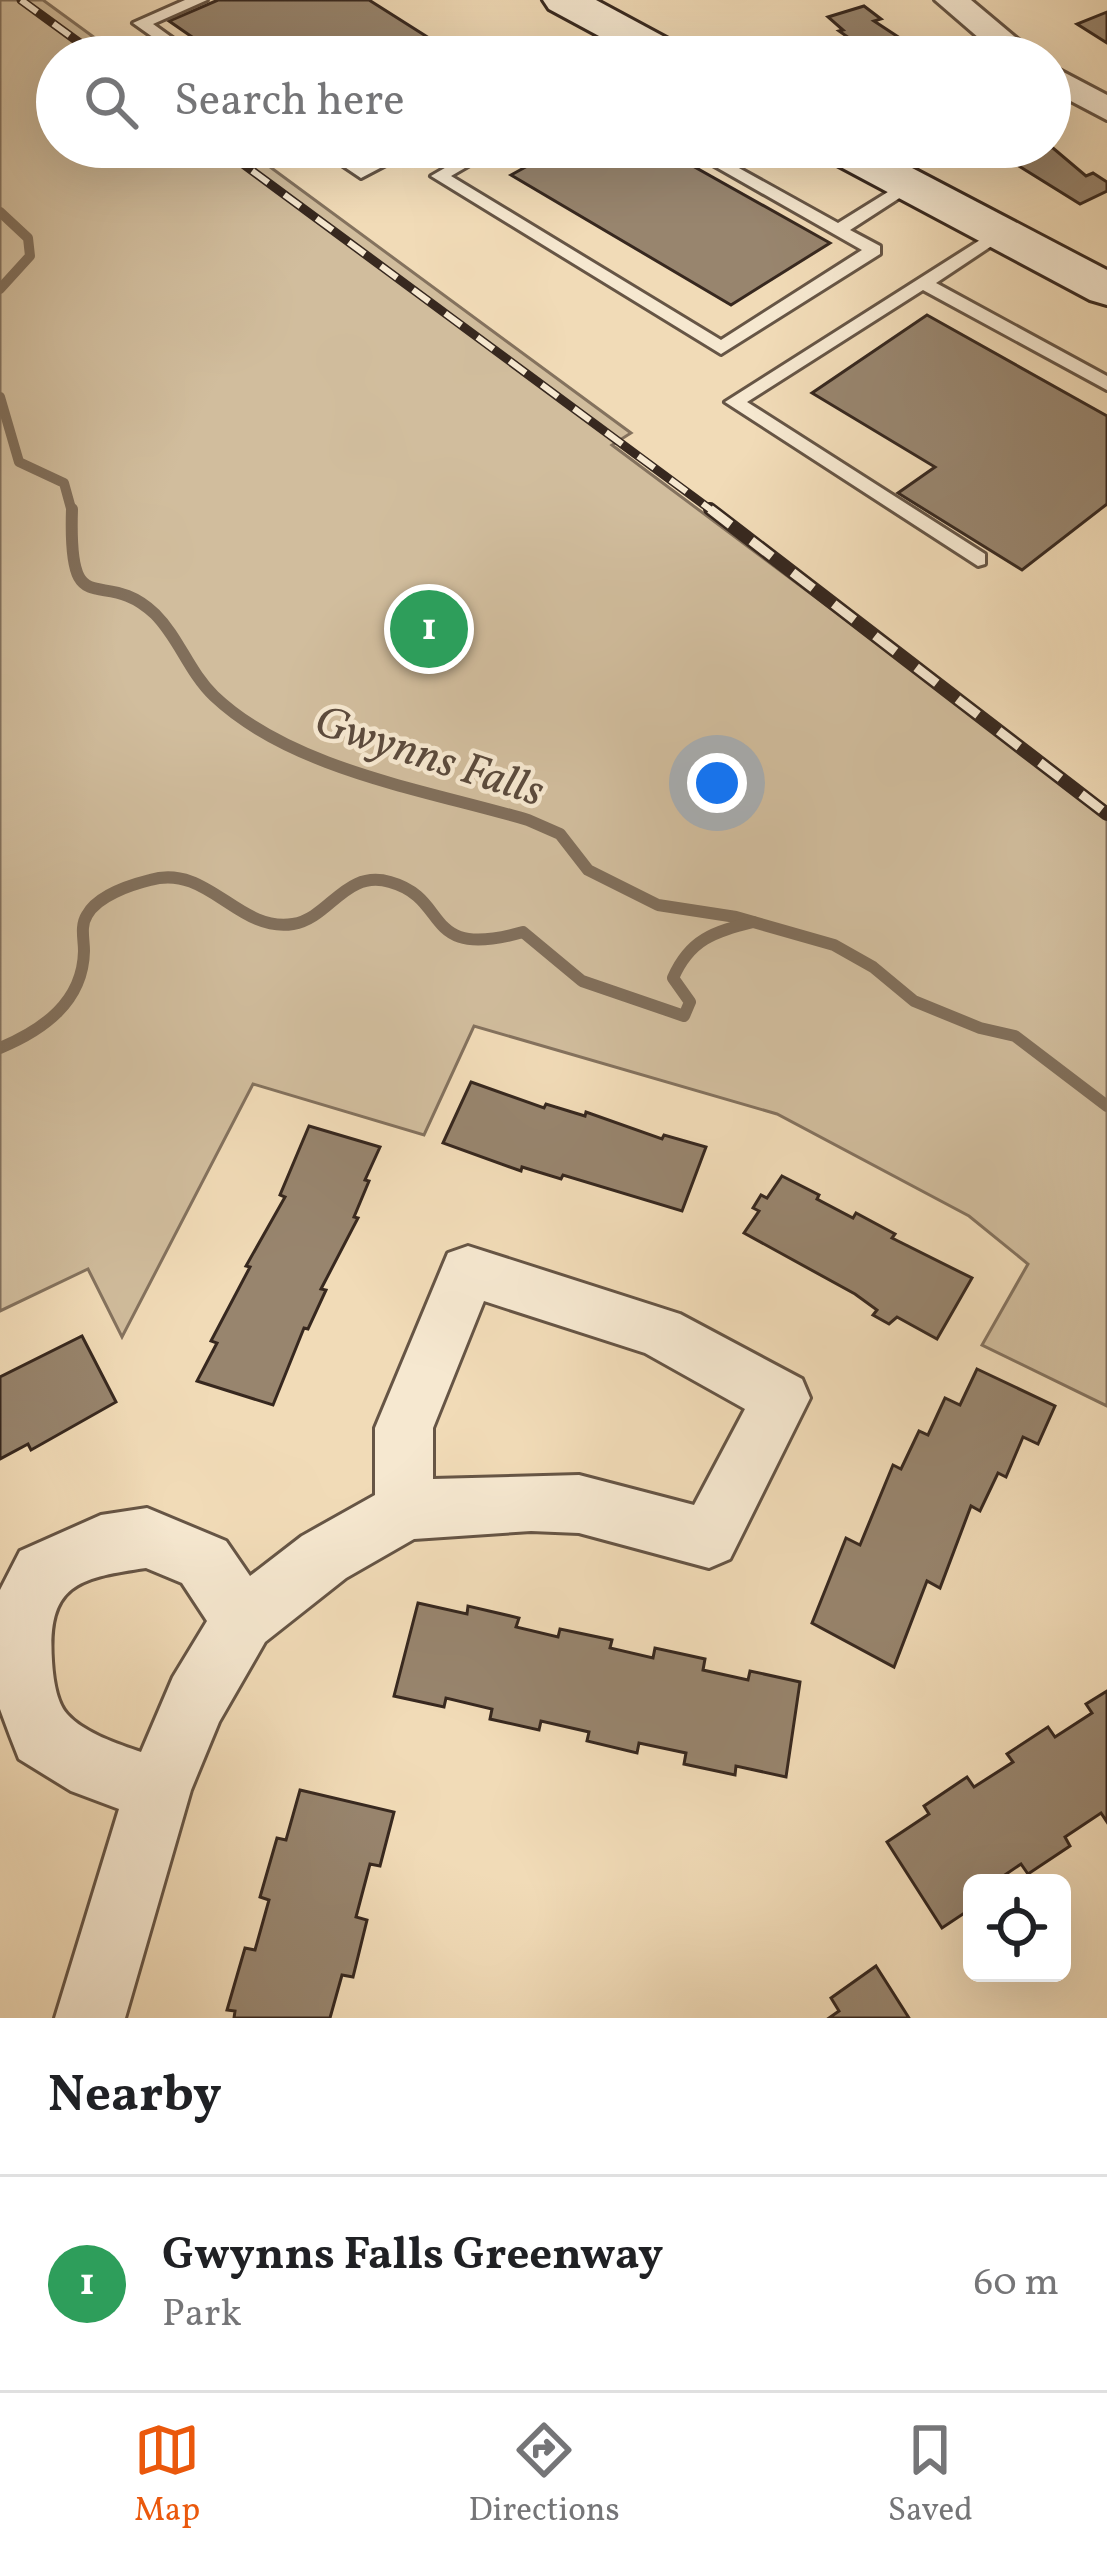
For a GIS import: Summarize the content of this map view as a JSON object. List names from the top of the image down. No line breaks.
{"water":["Gwynns Falls"],"page":{"search":"Search here","pins":"1","heading":"Nearby","list":[{"mark":"1","name":"Gwynns Falls Greenway","note":"Park","value":"60 m"}],"nav":["Map","Directions","Saved"]}}
